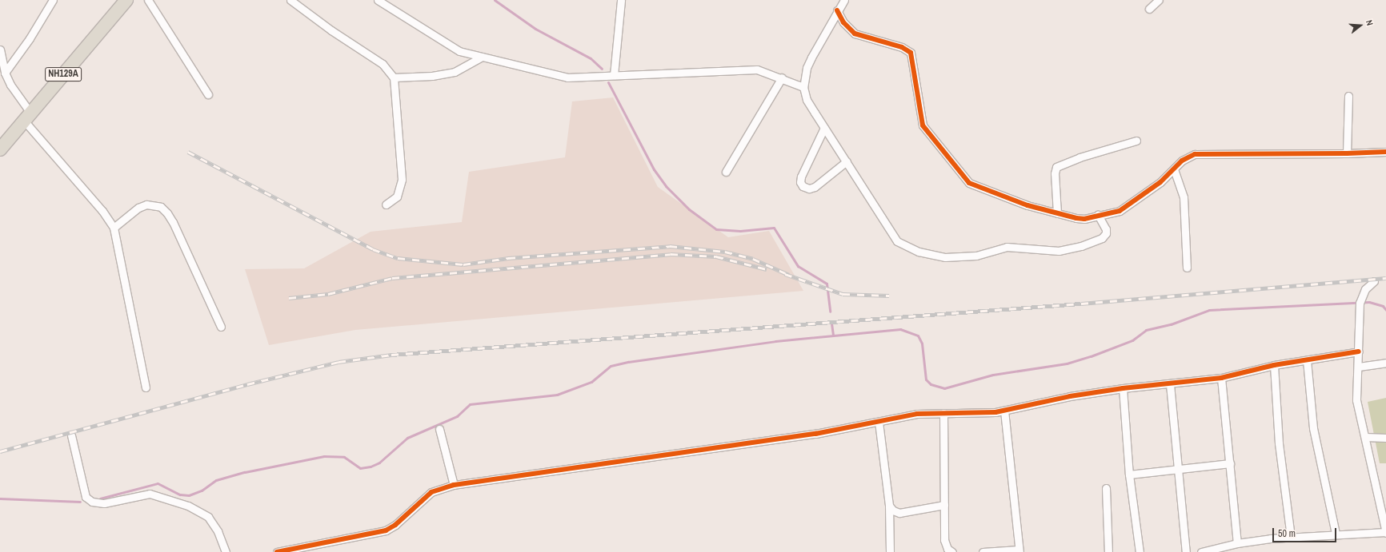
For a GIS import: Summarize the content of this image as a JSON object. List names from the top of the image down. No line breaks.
{"streets":{"highway":["NH129A"]},"scale_bar":"50 m","north":"right"}
